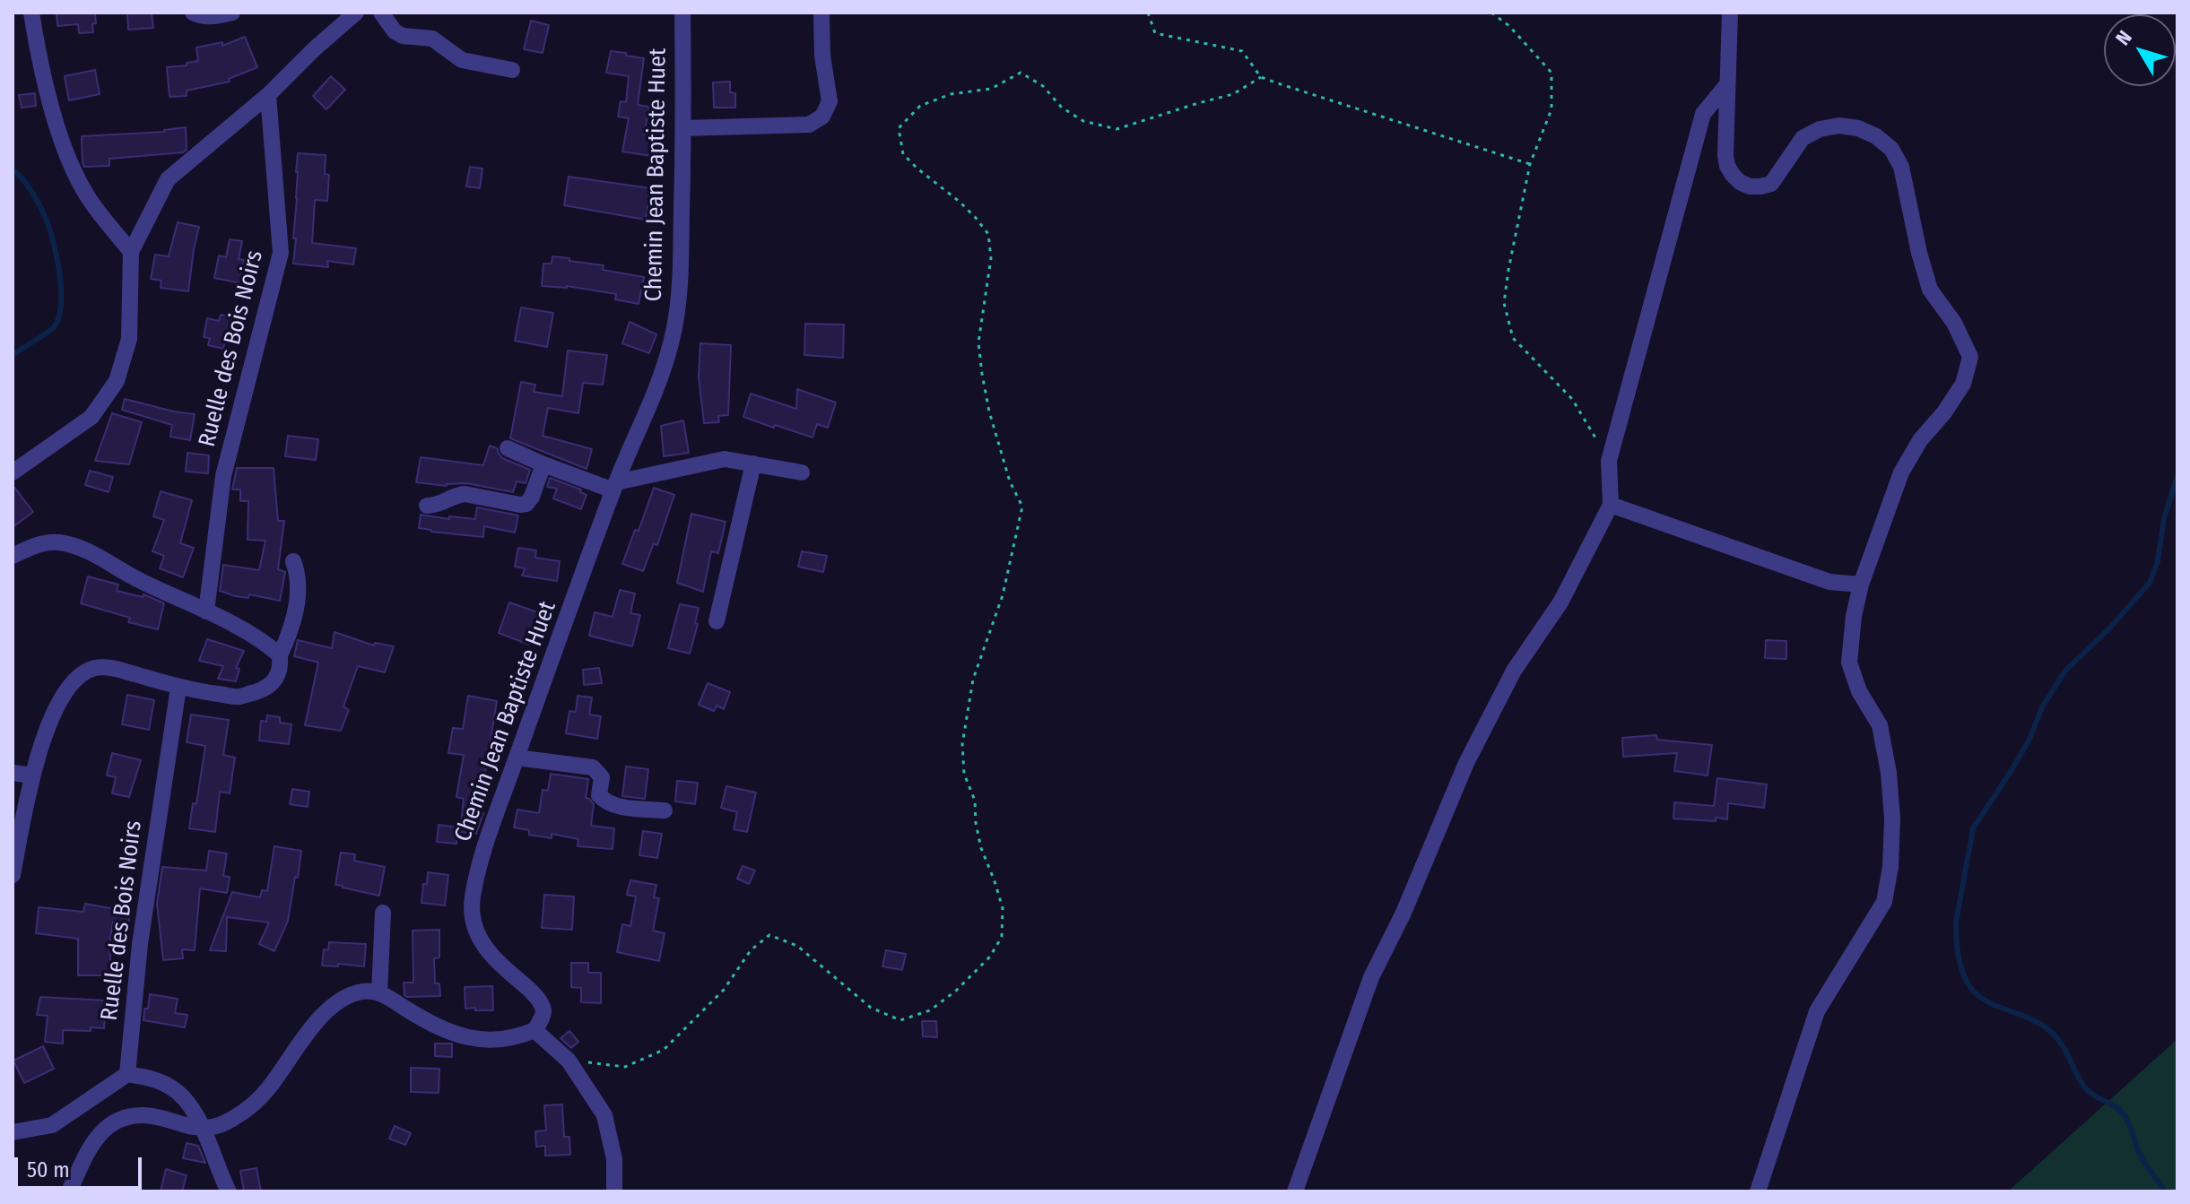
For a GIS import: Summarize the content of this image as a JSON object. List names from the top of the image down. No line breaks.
{"streets":{"street":["Chemin Jean Baptiste Huet","Ruelle des Bois Noirs"]},"scale_bar":"50 m","north":"top left"}
